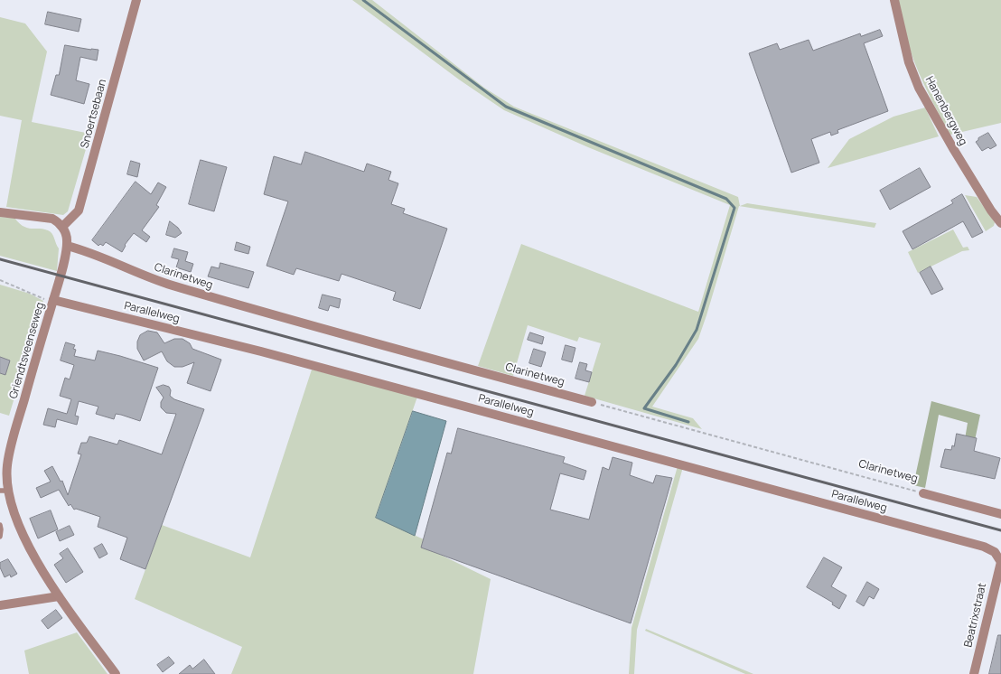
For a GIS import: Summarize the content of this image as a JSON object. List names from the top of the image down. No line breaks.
{"streets":{"street":["Hanenbergweg","Snoertsebaan","Clarinetweg","Parallelweg","Griendtsveenseweg","Beatrixstraat"]},"crossings":[["Snoertsebaan","Griendtsveenseweg"],["Clarinetweg","Griendtsveenseweg"],["Parallelweg","Griendtsveenseweg"],["Parallelweg","Beatrixstraat"]]}
